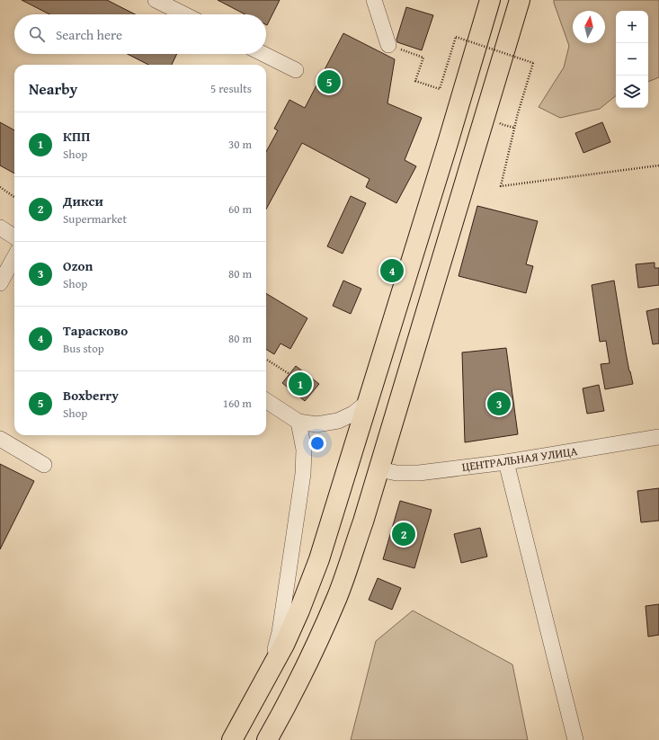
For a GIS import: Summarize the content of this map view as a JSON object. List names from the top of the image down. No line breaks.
{"streets":{"street":["ЦЕНТРАЛЬНАЯ УЛИЦА"]},"north":"top","page":{"map_buttons":["+","−"],"search":"Search here","heading":["Nearby","5 results"],"pins":["5","4","1","3","2"],"list":[{"mark":"1","name":"КПП","note":"Shop","value":"30 m"},{"mark":"2","name":"Дикси","note":"Supermarket","value":"60 m"},{"mark":"3","name":"Ozon","note":"Shop","value":"80 m"},{"mark":"4","name":"Тарасково","note":"Bus stop","value":"80 m"},{"mark":"5","name":"Boxberry","note":"Shop","value":"160 m"}]}}
